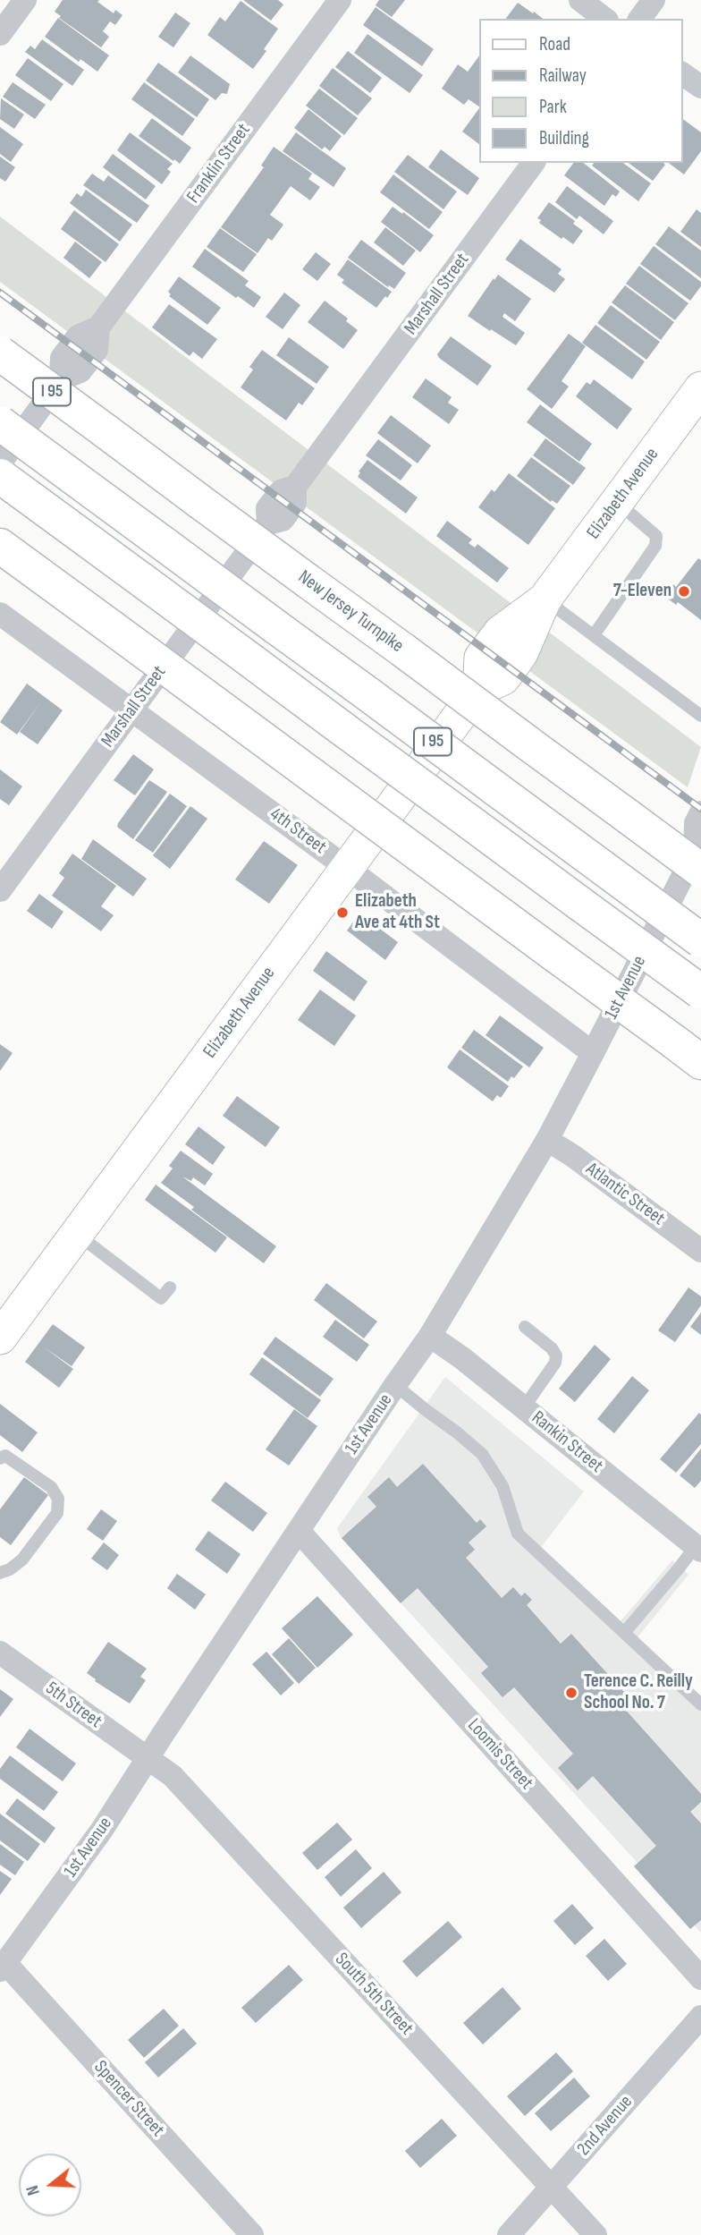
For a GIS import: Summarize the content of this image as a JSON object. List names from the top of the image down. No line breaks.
{"streets":{"highway":["I 95","New Jersey Turnpike"],"street":["Franklin Street","Marshall Street","Elizabeth Avenue","4th Street","1st Avenue","Atlantic Street","Rankin Street","5th Street","Loomis Street","South 5th Street","Spencer Street","2nd Avenue"]},"crossings":[["Marshall Street","4th Street"],["Elizabeth Avenue","4th Street"],["New Jersey Turnpike","1st Avenue"],["4th Street","1st Avenue"],["1st Avenue","Atlantic Street"],["1st Avenue","Rankin Street"],["1st Avenue","5th Street"],["1st Avenue","Loomis Street"],["1st Avenue","South 5th Street"],["1st Avenue","Spencer Street"],["5th Street","South 5th Street"],["South 5th Street","2nd Avenue"]],"places":["7-Eleven","Elizabeth Ave at 4th St","Terence C. Reilly School No. 7"],"legend":["Road","Railway","Park","Building"],"north":"left"}
